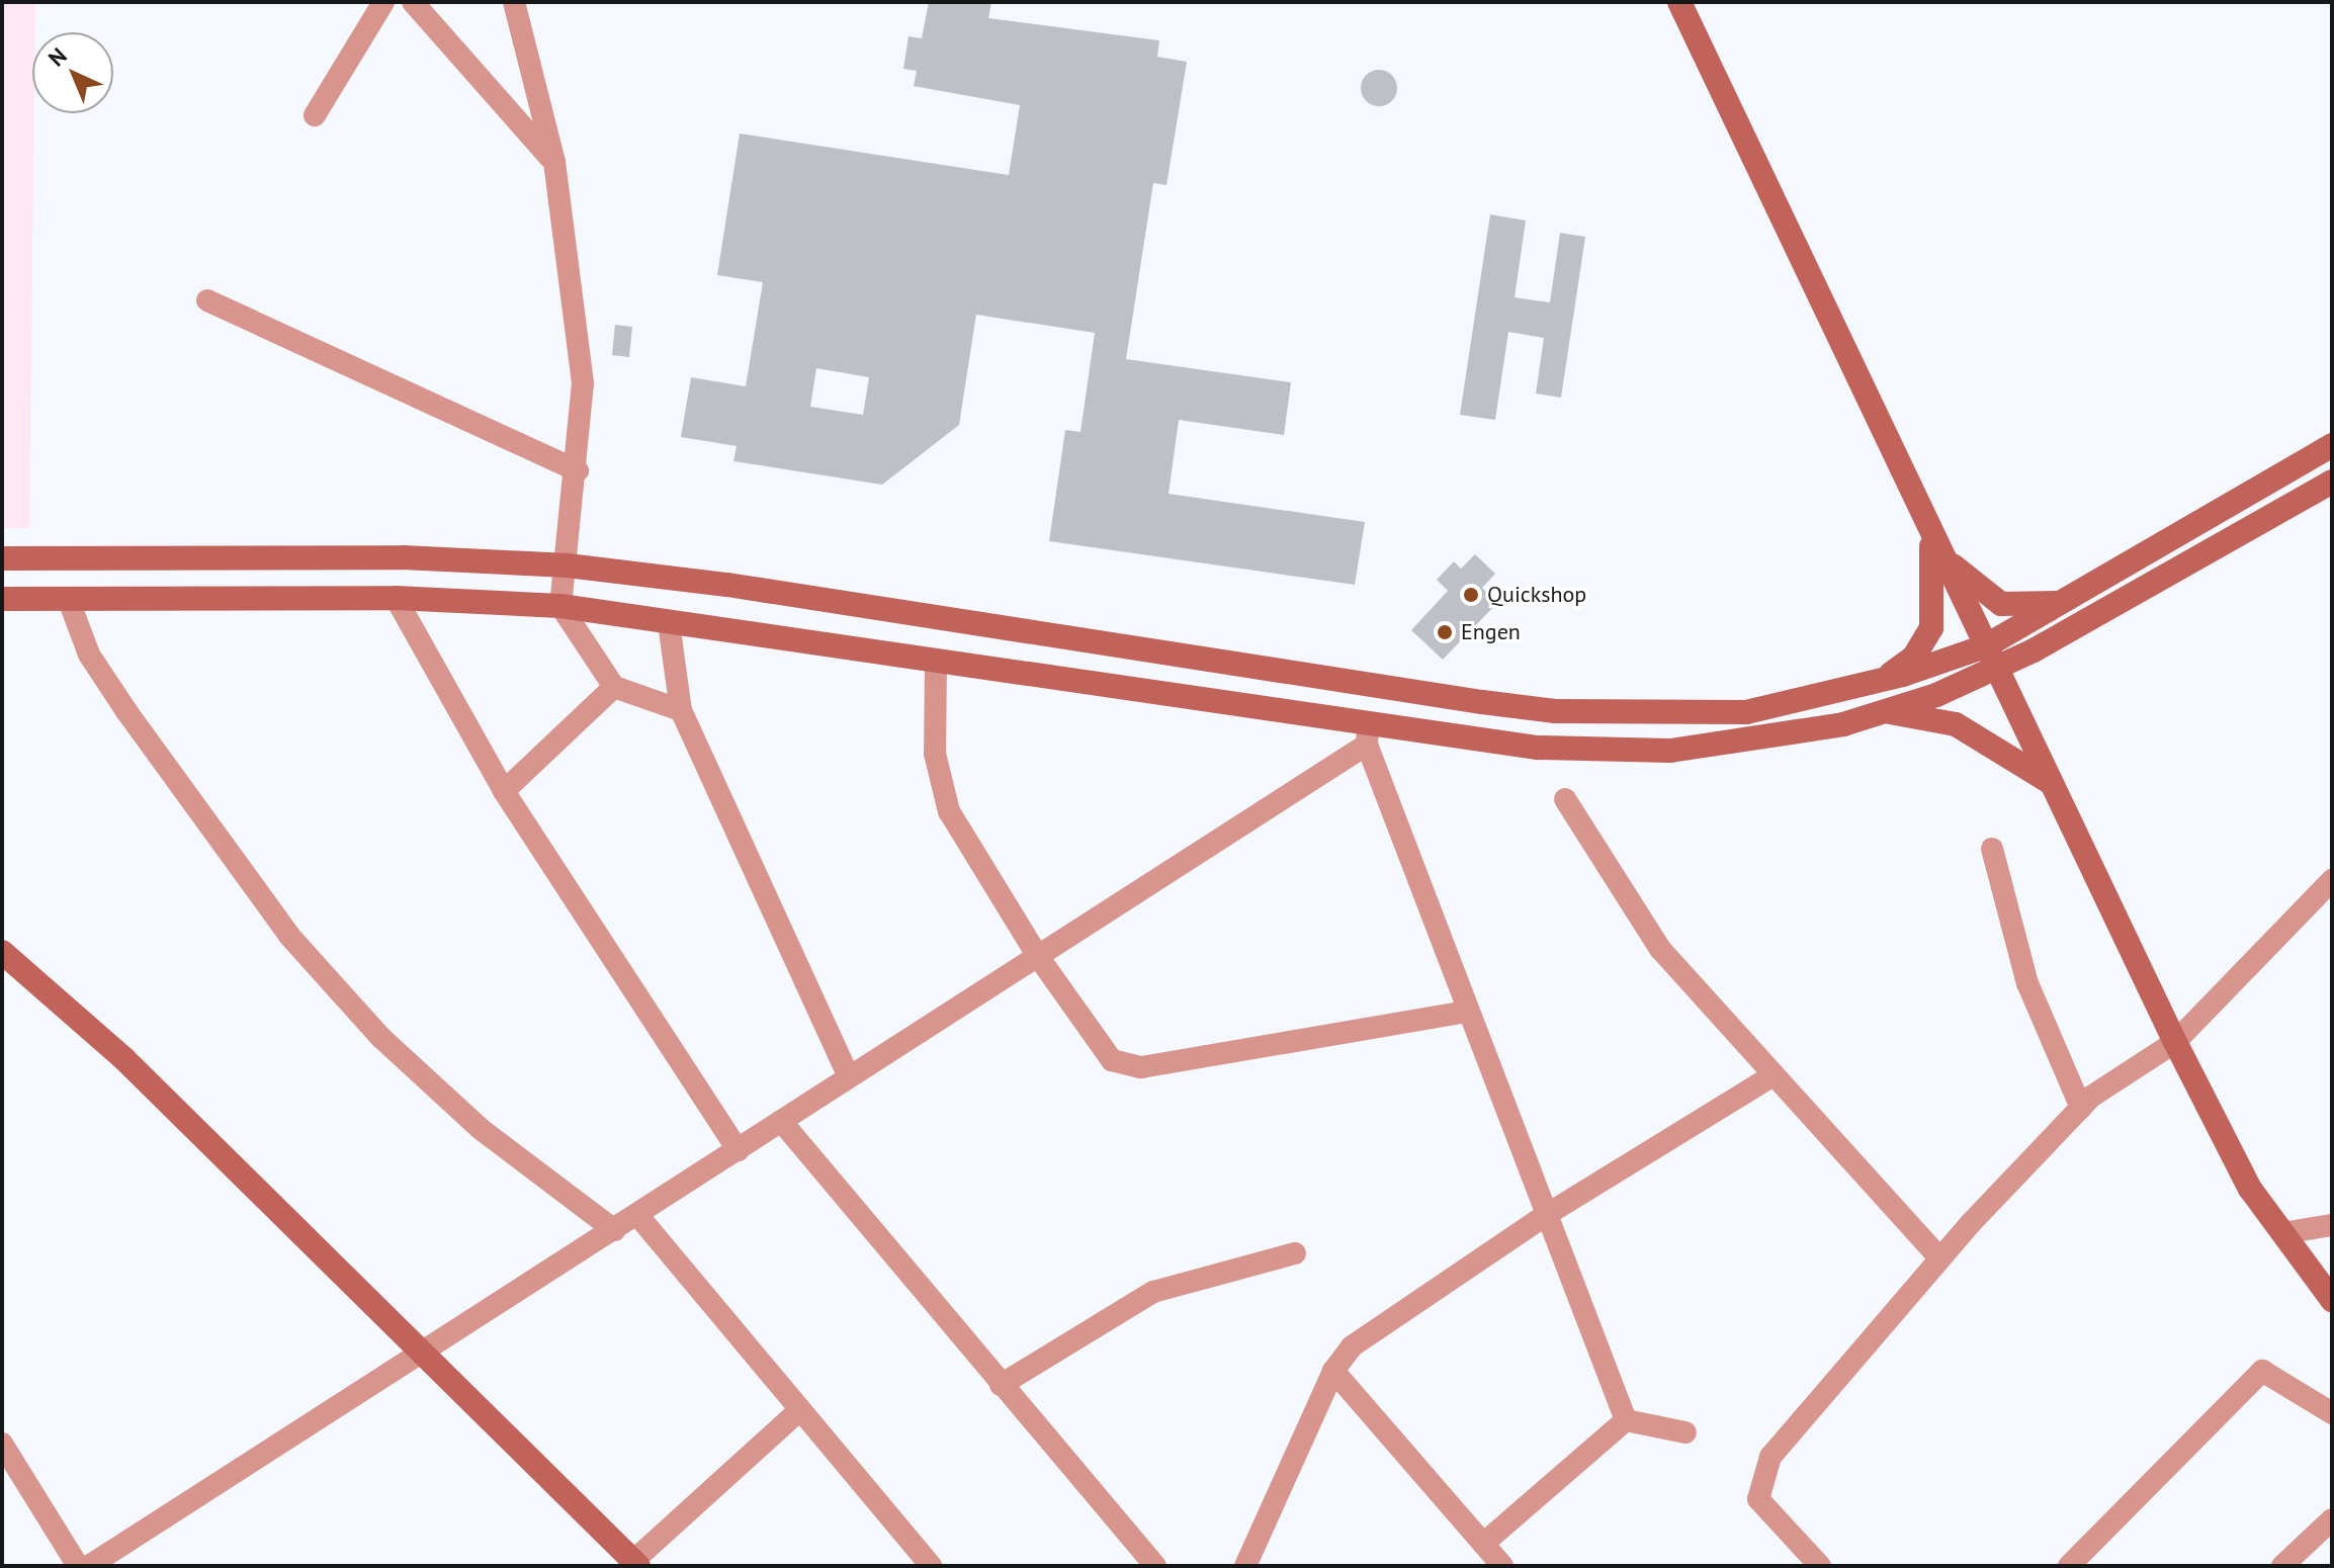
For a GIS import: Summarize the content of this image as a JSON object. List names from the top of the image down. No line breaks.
{"places":["Quickshop","Engen"],"north":"top left"}
